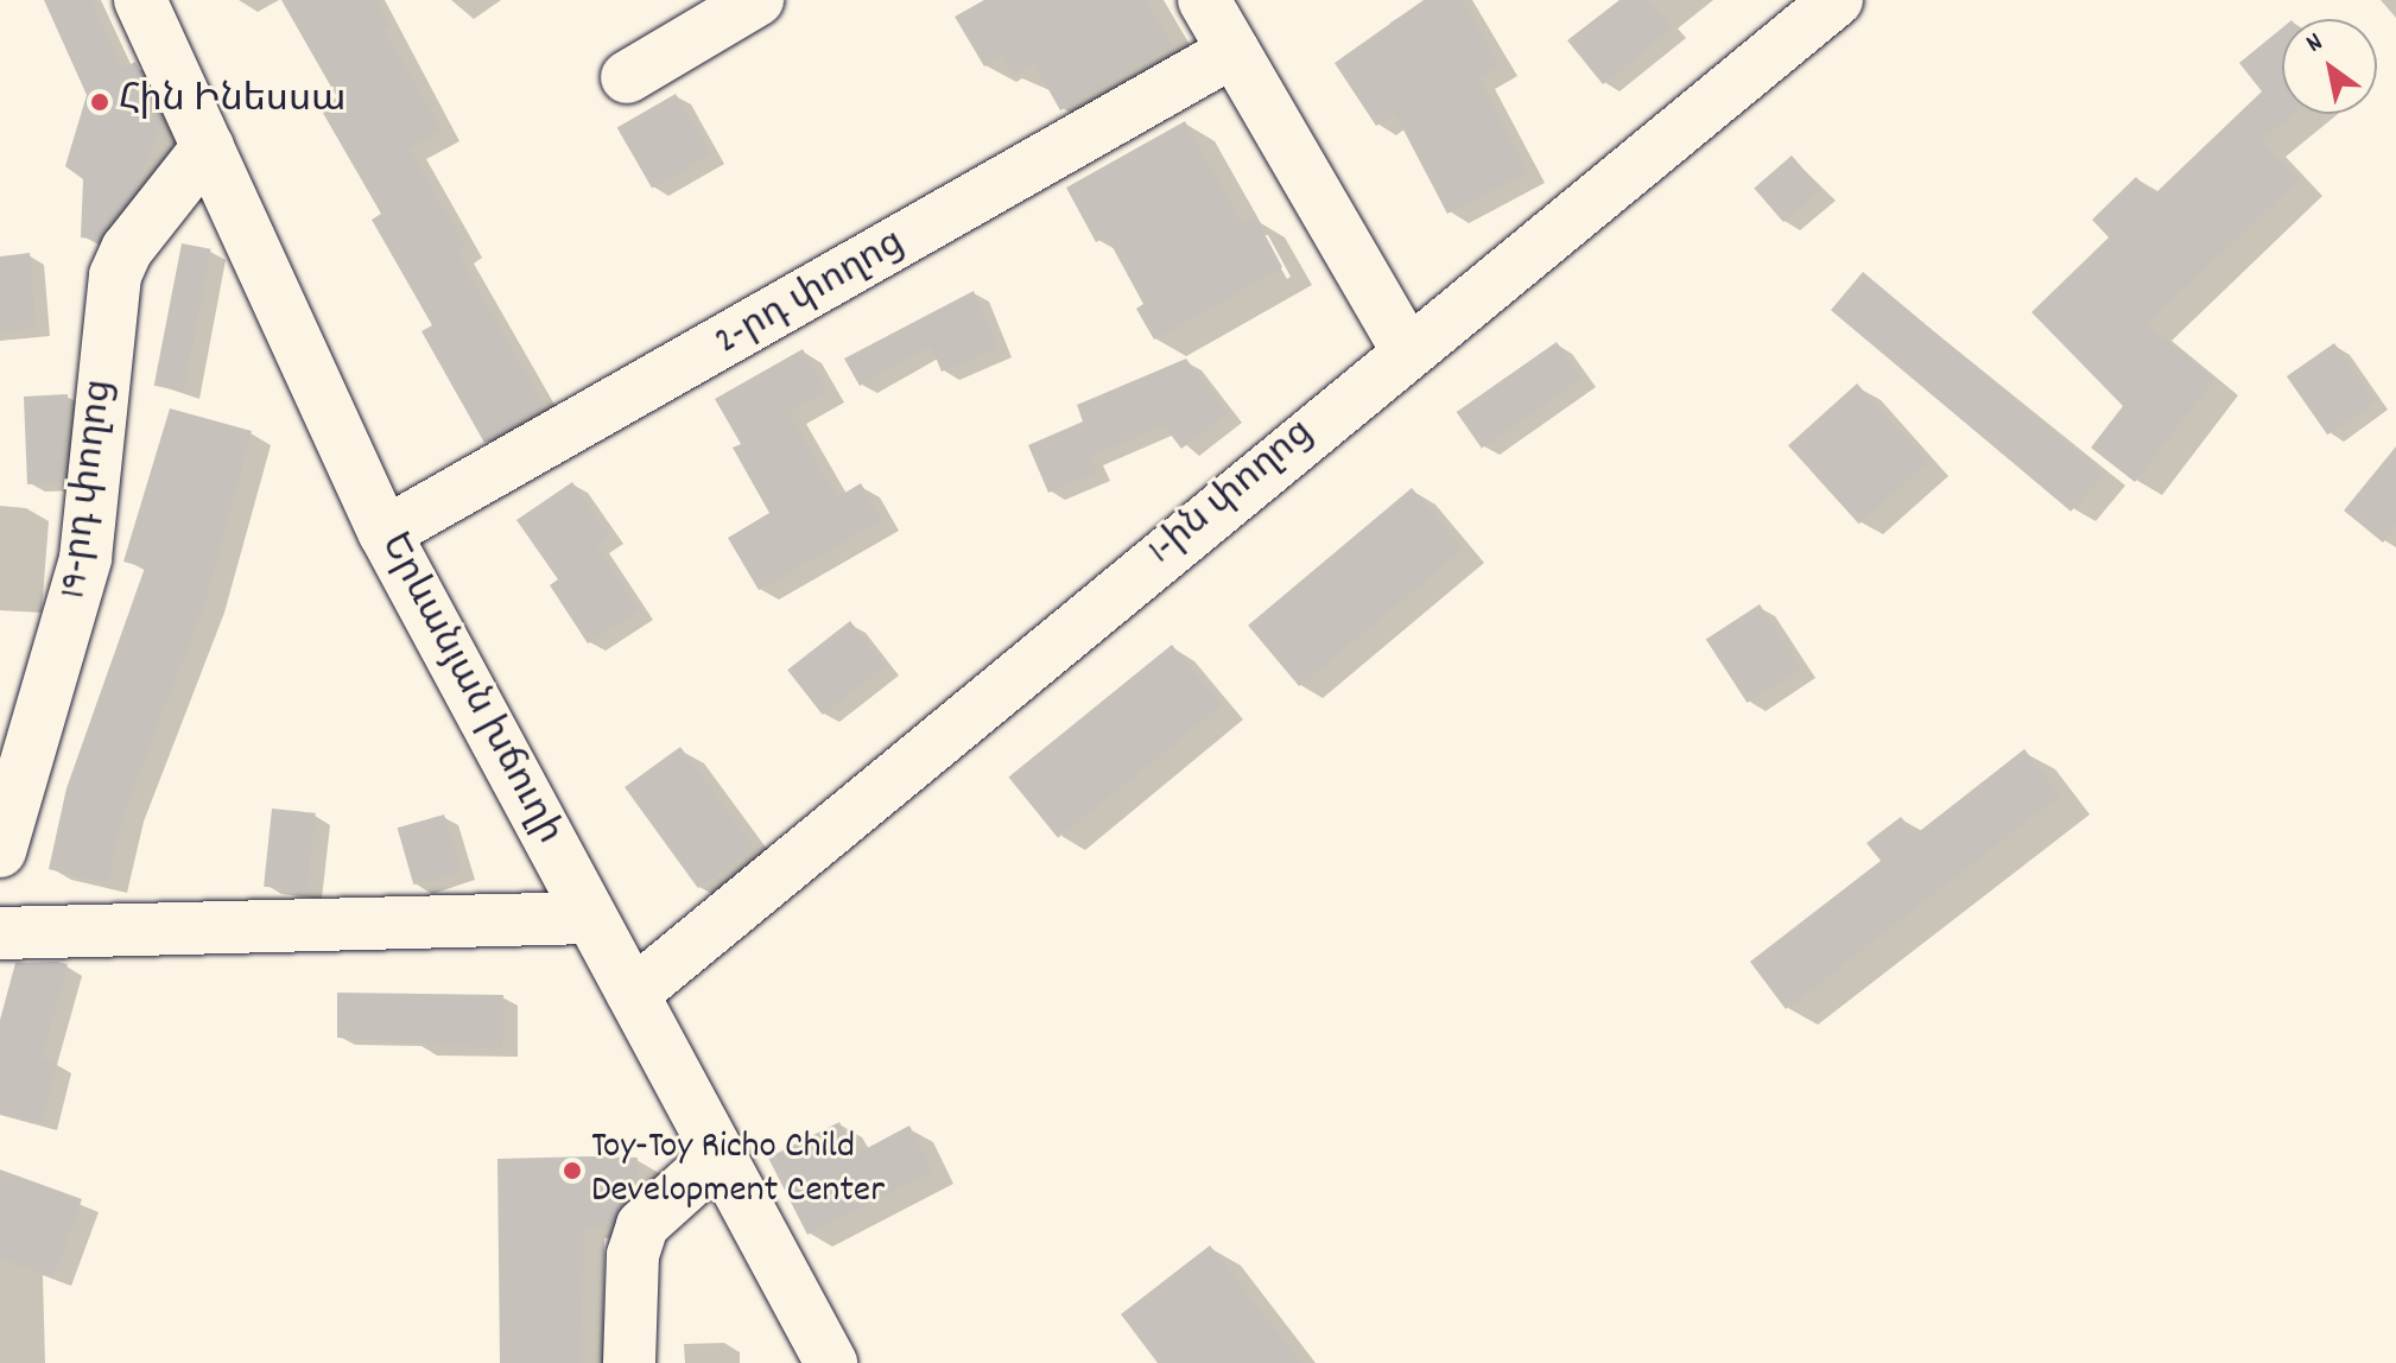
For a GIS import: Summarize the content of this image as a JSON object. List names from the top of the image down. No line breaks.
{"streets":{"street":["2-րդ փողոց","19-րդ փողոց","1-ին փողոց","Երևանյան խճուղի"]},"crossings":[["2-րդ փողոց","Երևանյան խճուղի"],["19-րդ փողոց","Երևանյան խճուղի"],["1-ին փողոց","Երևանյան խճուղի"]],"places":["Հին Ինեսսա","Toy-Toy Richo Child Development Center"],"north":"top left"}
